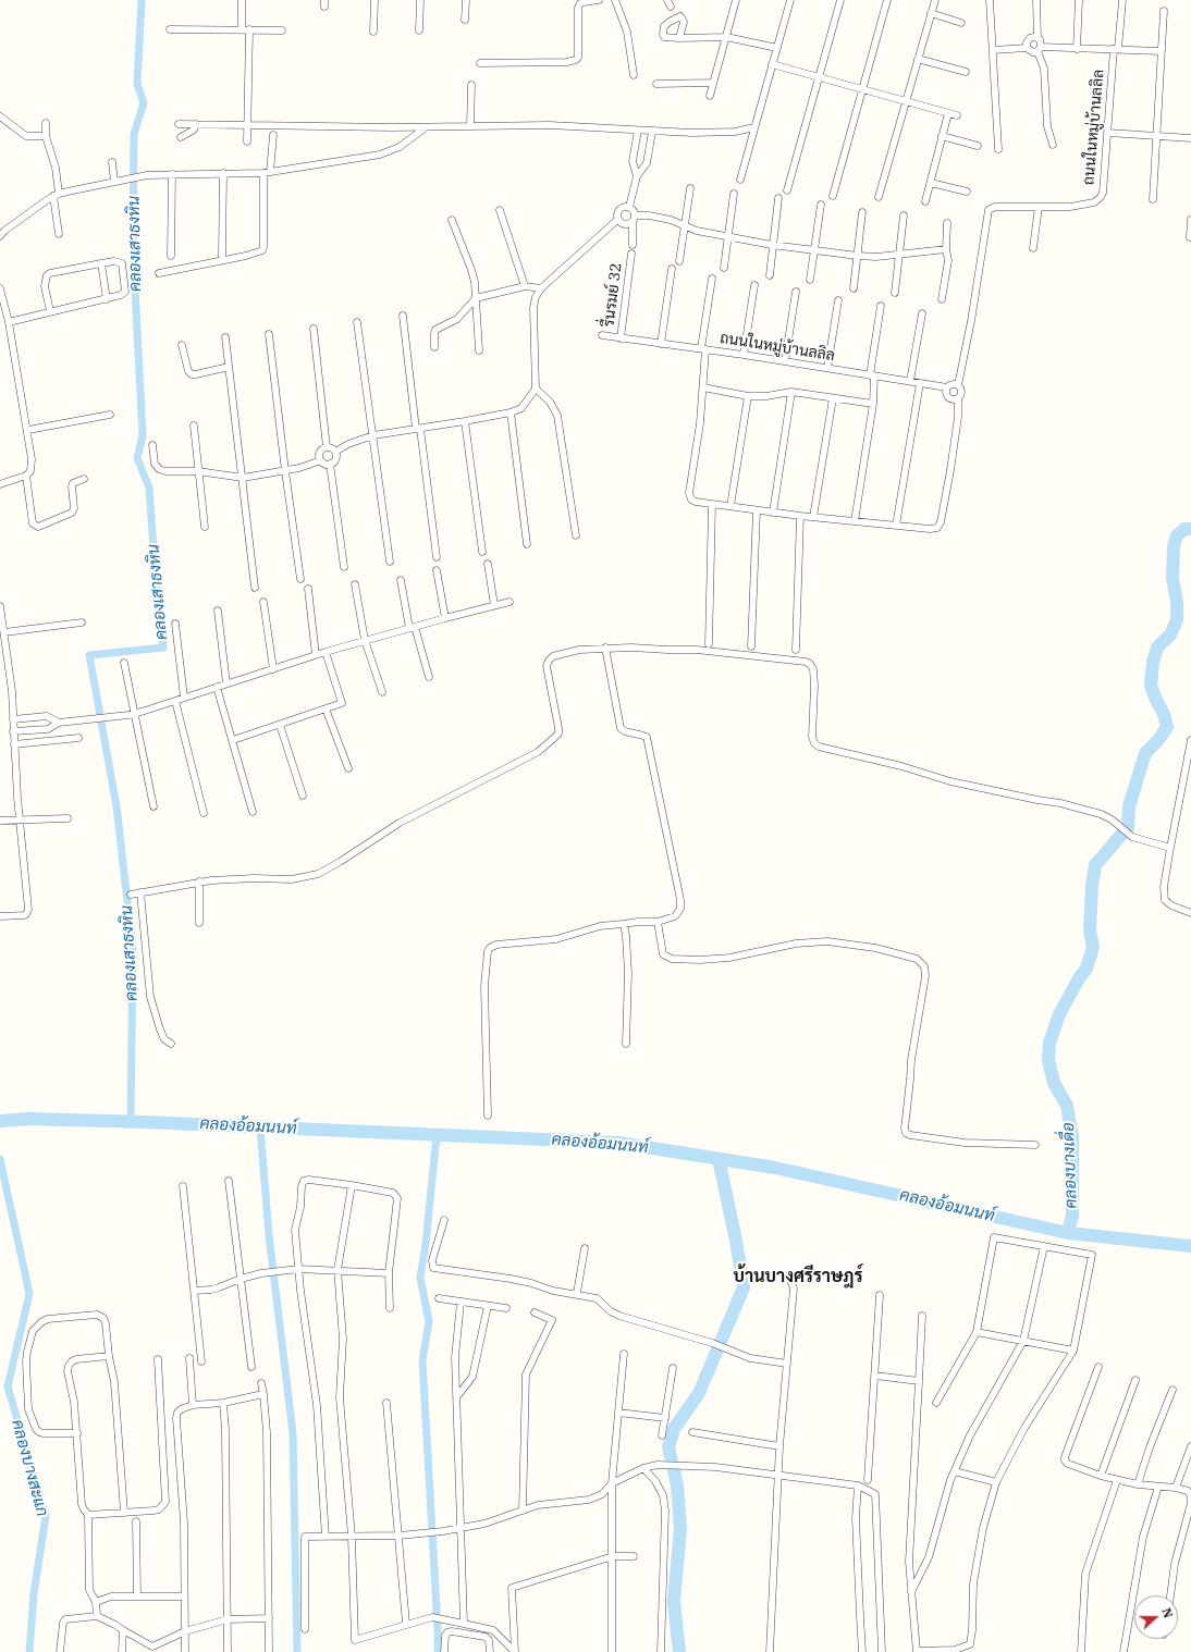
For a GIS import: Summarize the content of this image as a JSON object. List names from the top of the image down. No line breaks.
{"streets":{"street":["ถนนในหมู่บ้านลลิล","รื่นรมย์ 32"]},"crossings":[["ถนนในหมู่บ้านลลิล","รื่นรมย์ 32"]],"districts":["บ้านบางศรีราษฎร์"],"water":["คลองเสาธงหิน","คลองอ้อมนนท์","คลองบางเดื่อ","คลองบางสะแก"],"north":"right"}
